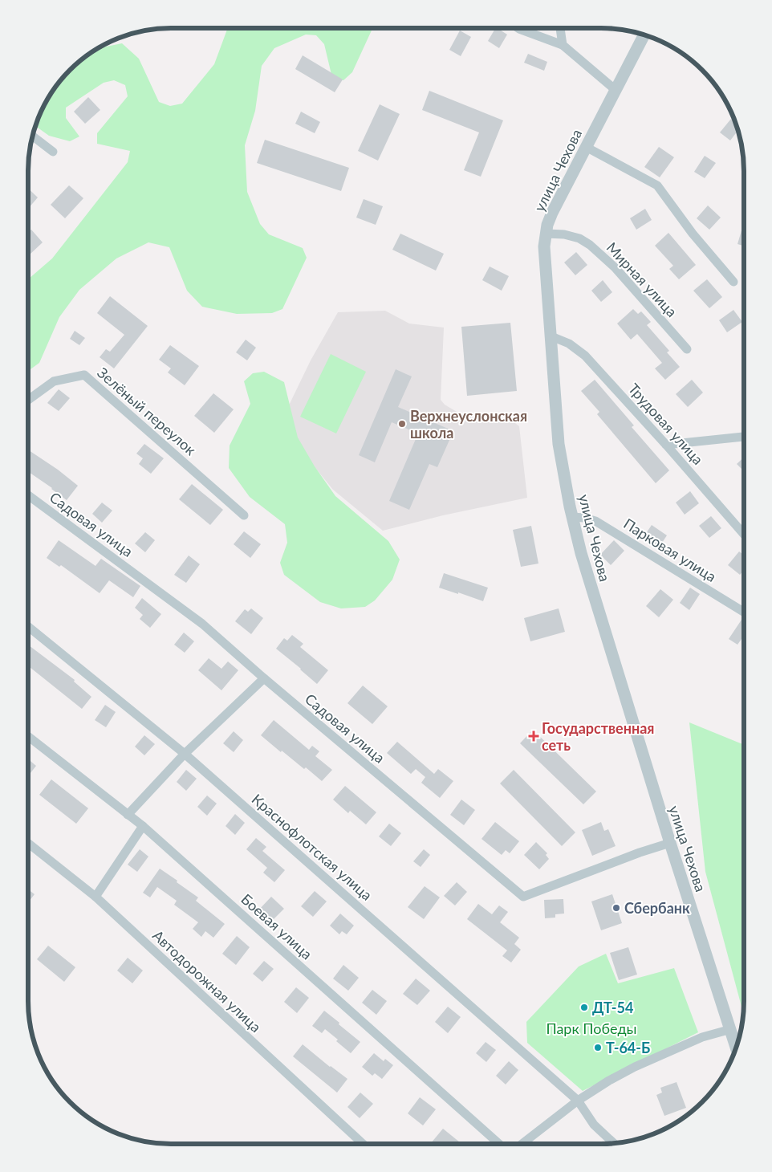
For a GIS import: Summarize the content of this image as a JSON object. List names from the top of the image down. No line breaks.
{"streets":{"street":["улица Чехова","Мирная улица","Зелёный переулок","Трудовая улица","Садовая улица","Парковая улица","Краснофлотская улица","Боевая улица","Автодорожная улица"]},"crossings":[["улица Чехова","Мирная улица"],["улица Чехова","Трудовая улица"],["улица Чехова","Садовая улица"],["улица Чехова","Парковая улица"]],"parks":["Парк Победы"],"places":{"other":["Верхнеуслонская школа","Сбербанк","ДТ-54","Т-64-Б"],"health":["Государственная сеть"]}}
